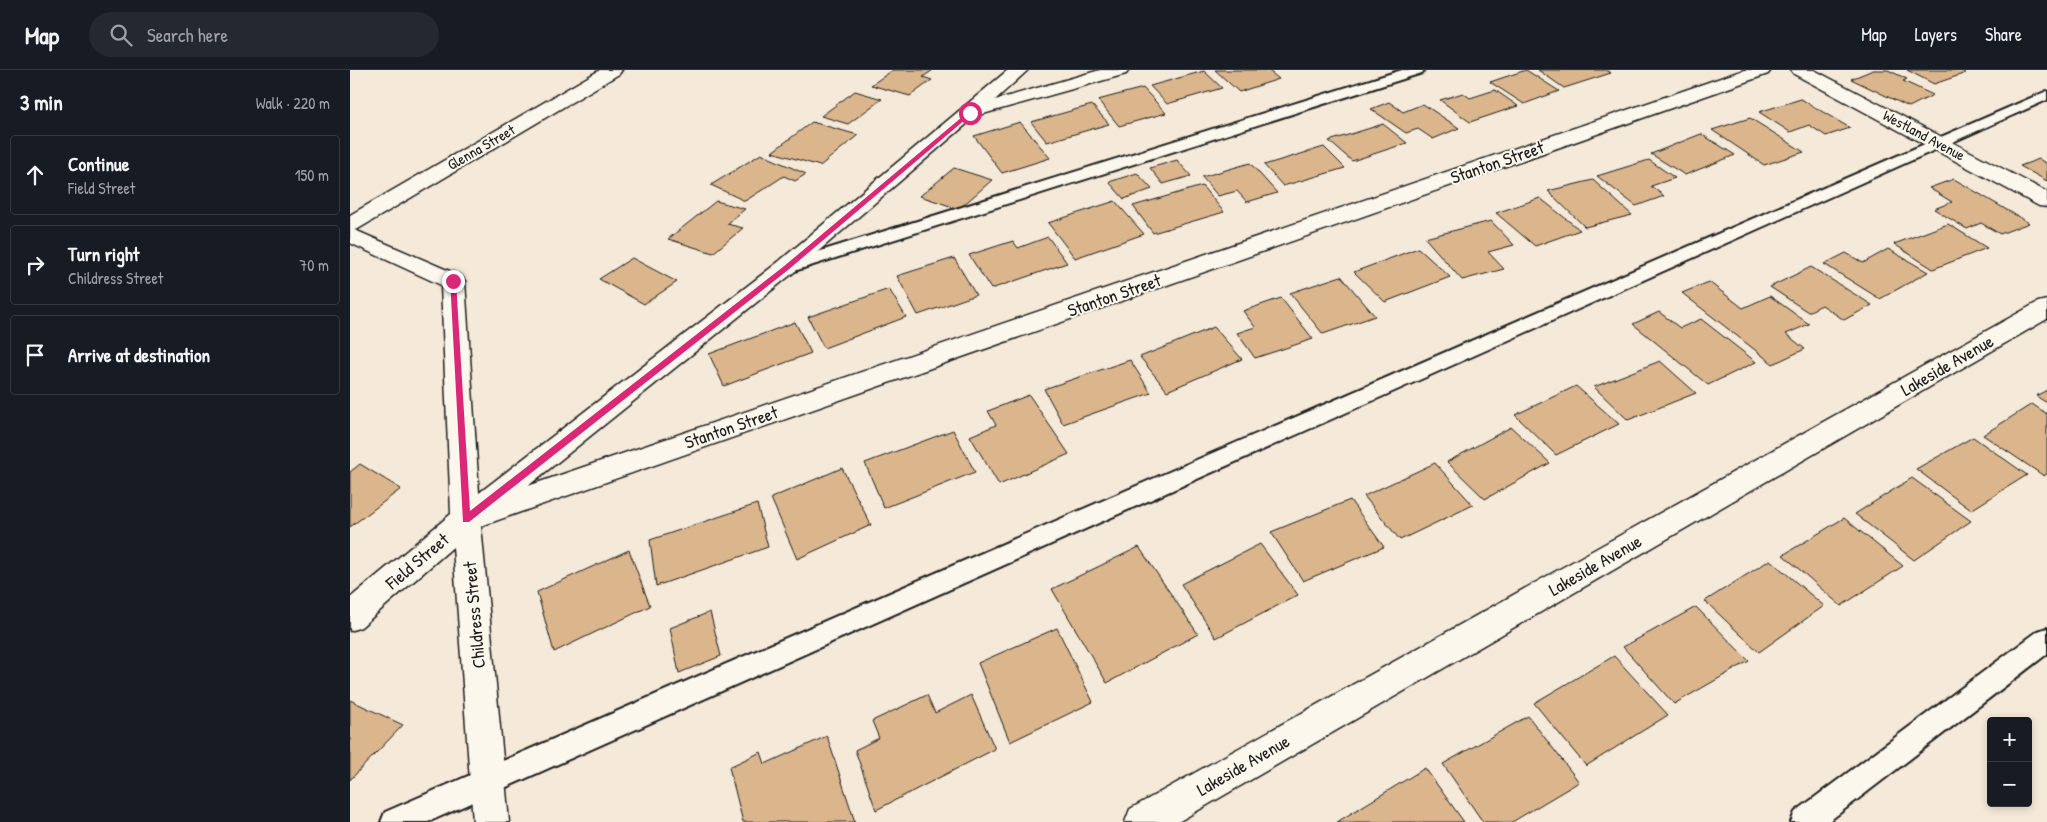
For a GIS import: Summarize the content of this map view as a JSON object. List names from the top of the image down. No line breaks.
{"streets":{"street":["Westland Avenue","Glenna Street","Stanton Street","Lakeside Avenue","Field Street","Childress Street"]},"crossings":[["Stanton Street","Field Street"],["Stanton Street","Childress Street"],["Field Street","Childress Street"]],"page":{"header":"Map","search":"Search here","nav":["Map","Layers","Share"],"heading":["3 min","Walk · 220 m"],"list":[["Continue","Field Street","150 m"],["Turn right","Childress Street","70 m"],"Arrive at destination"],"map_buttons":["+","−"]}}
